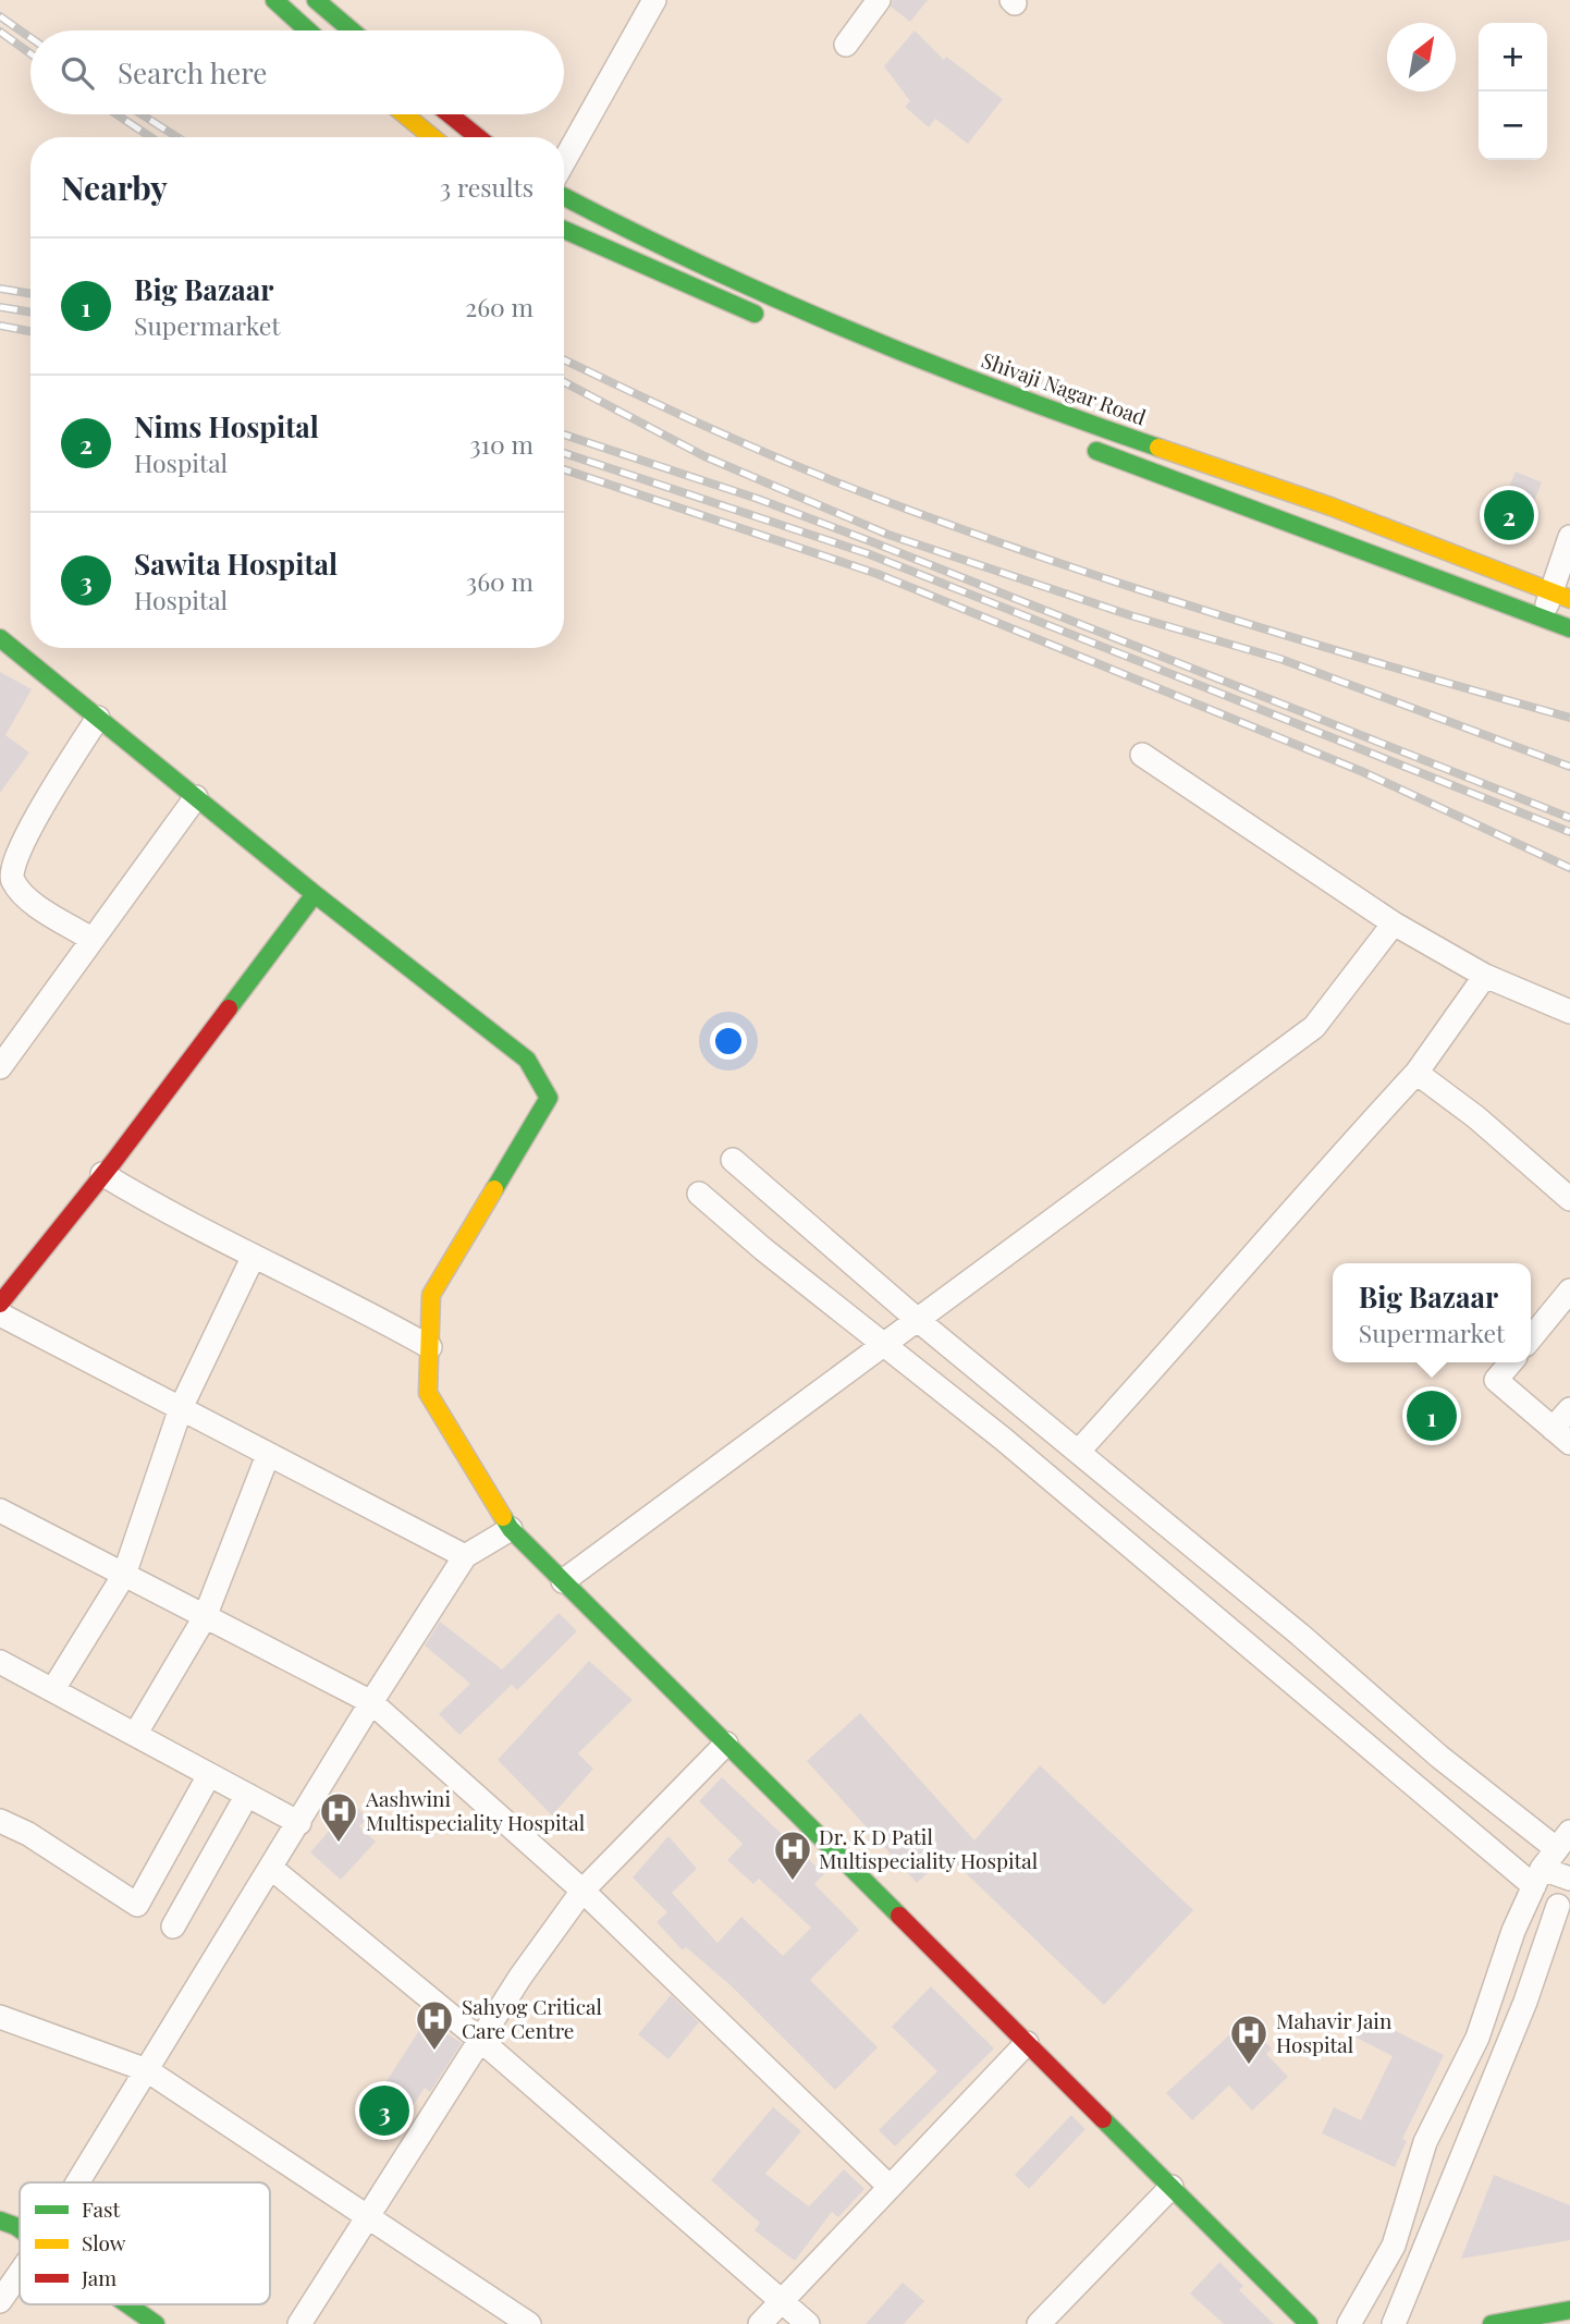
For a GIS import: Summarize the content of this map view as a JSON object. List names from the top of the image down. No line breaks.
{"streets":{"main road":["Shivaji Nagar Road"]},"places":{"hospital":["Aashwini Multispeciality Hospital","Dr. K D Patil Multispeciality Hospital","Sahyog Critical Care Centre","Mahavir Jain Hospital"]},"legend":["Fast","Slow","Jam"],"north":"top right","page":{"map_buttons":["+","−"],"search":"Search here","heading":["Nearby","3 results"],"list":[{"mark":"1","name":"Big Bazaar","note":"Supermarket","value":"260 m"},{"mark":"2","name":"Nims Hospital","note":"Hospital","value":"310 m"},{"mark":"3","name":"Sawita Hospital","note":"Hospital","value":"360 m"}],"pins":["2","1","3"],"popup":["Big Bazaar","Supermarket"]}}
